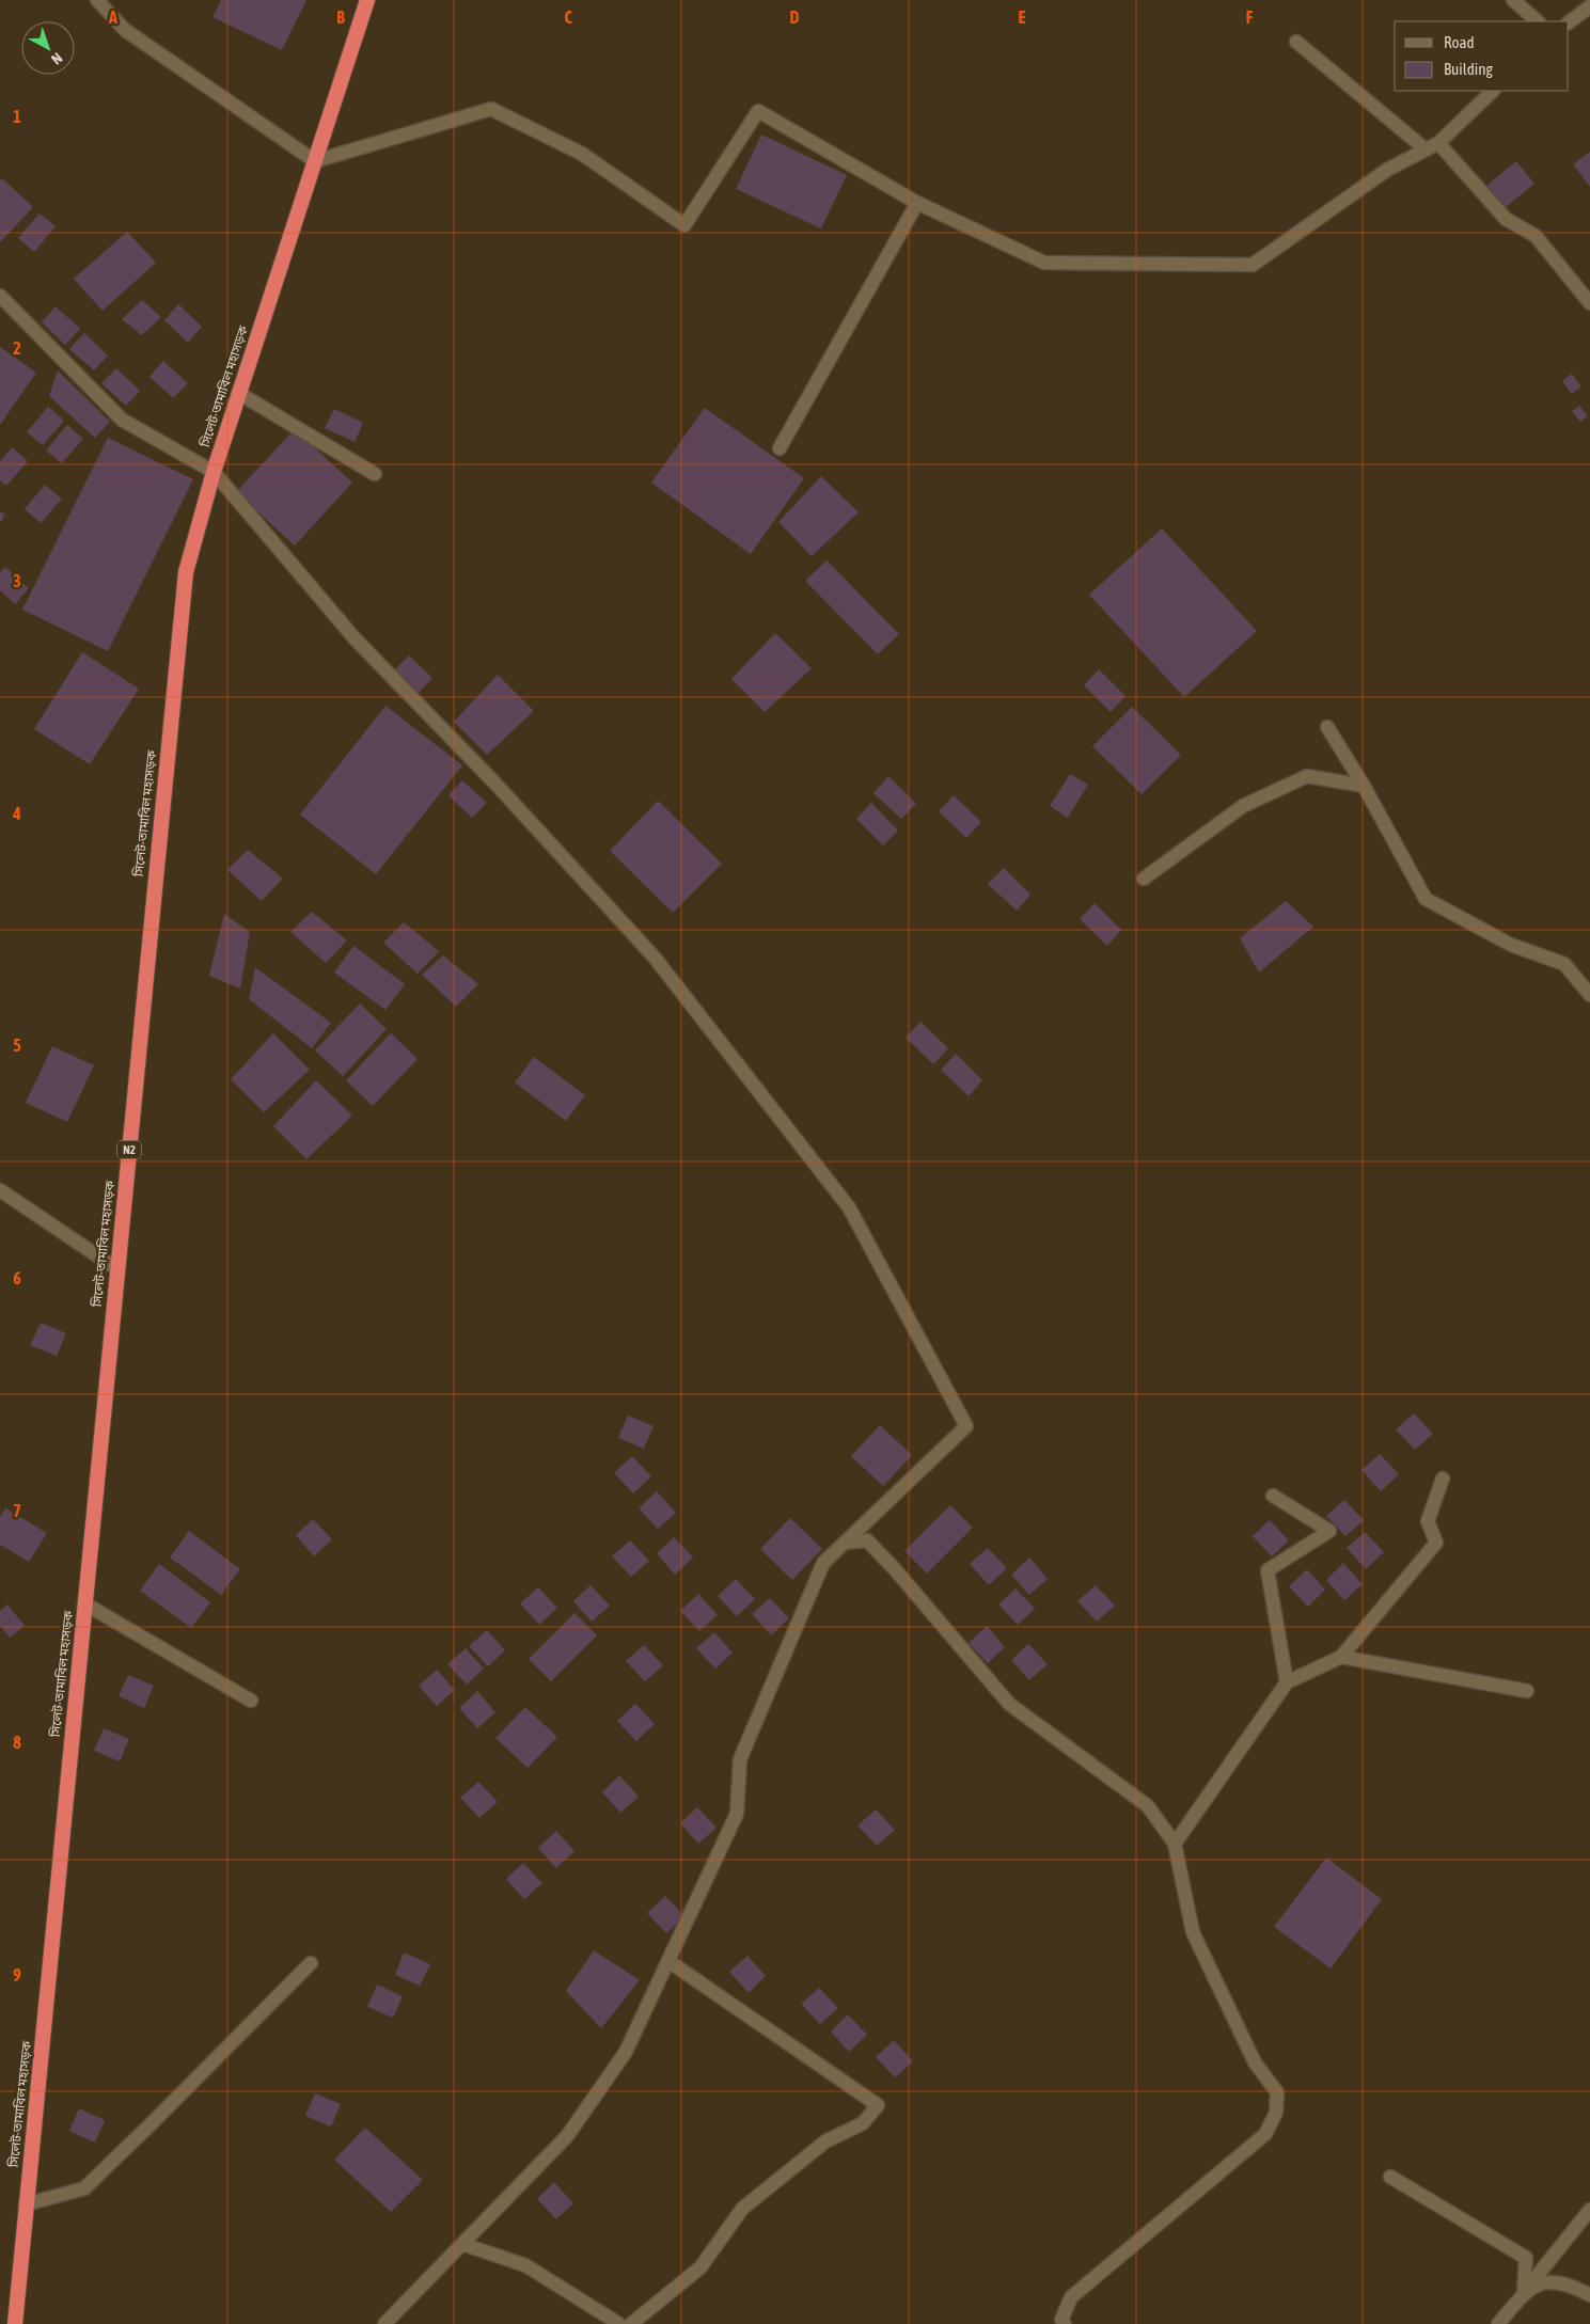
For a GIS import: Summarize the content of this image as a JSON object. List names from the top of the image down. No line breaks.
{"streets":{"highway":["সিলেট-তামাবিল মহাসড়ক","N2"]},"legend":["Road","Building"],"north":"bottom right","grid":{"columns":["A","B","C","D","E","F"],"rows":["1","2","3","4","5","6","7","8","9"]}}
